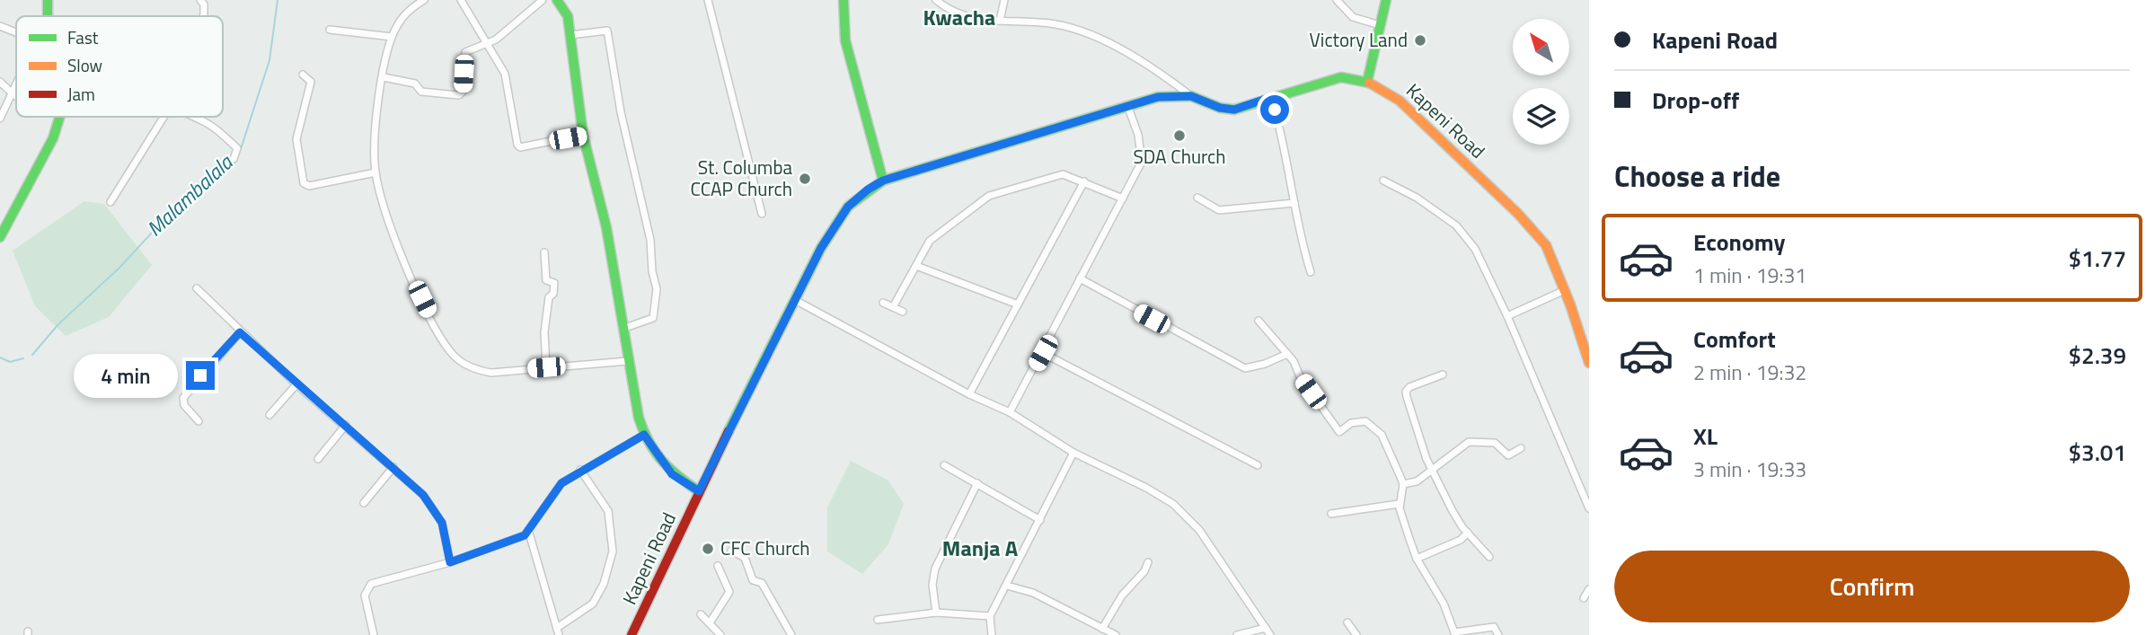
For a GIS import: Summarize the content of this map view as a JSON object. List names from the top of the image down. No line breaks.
{"streets":{"main road":["Kapeni Road"]},"districts":["Kwacha","Manja A"],"water":["Malambalala"],"places":["Victory Land","SDA Church","St. Columba CCAP Church","CFC Church"],"legend":["Fast","Slow","Jam"],"north":"top left","page":{"banner":["Kapeni Road","Drop-off"],"heading":"Choose a ride","list":[{"name":"Economy","note":"1 min · 19:31","value":"$1.77"},{"name":"Comfort","note":"2 min · 19:32","value":"$2.39"},{"name":"XL","note":"3 min · 19:33","value":"$3.01"}],"bubble":"4 min","buttons":"Confirm"}}
